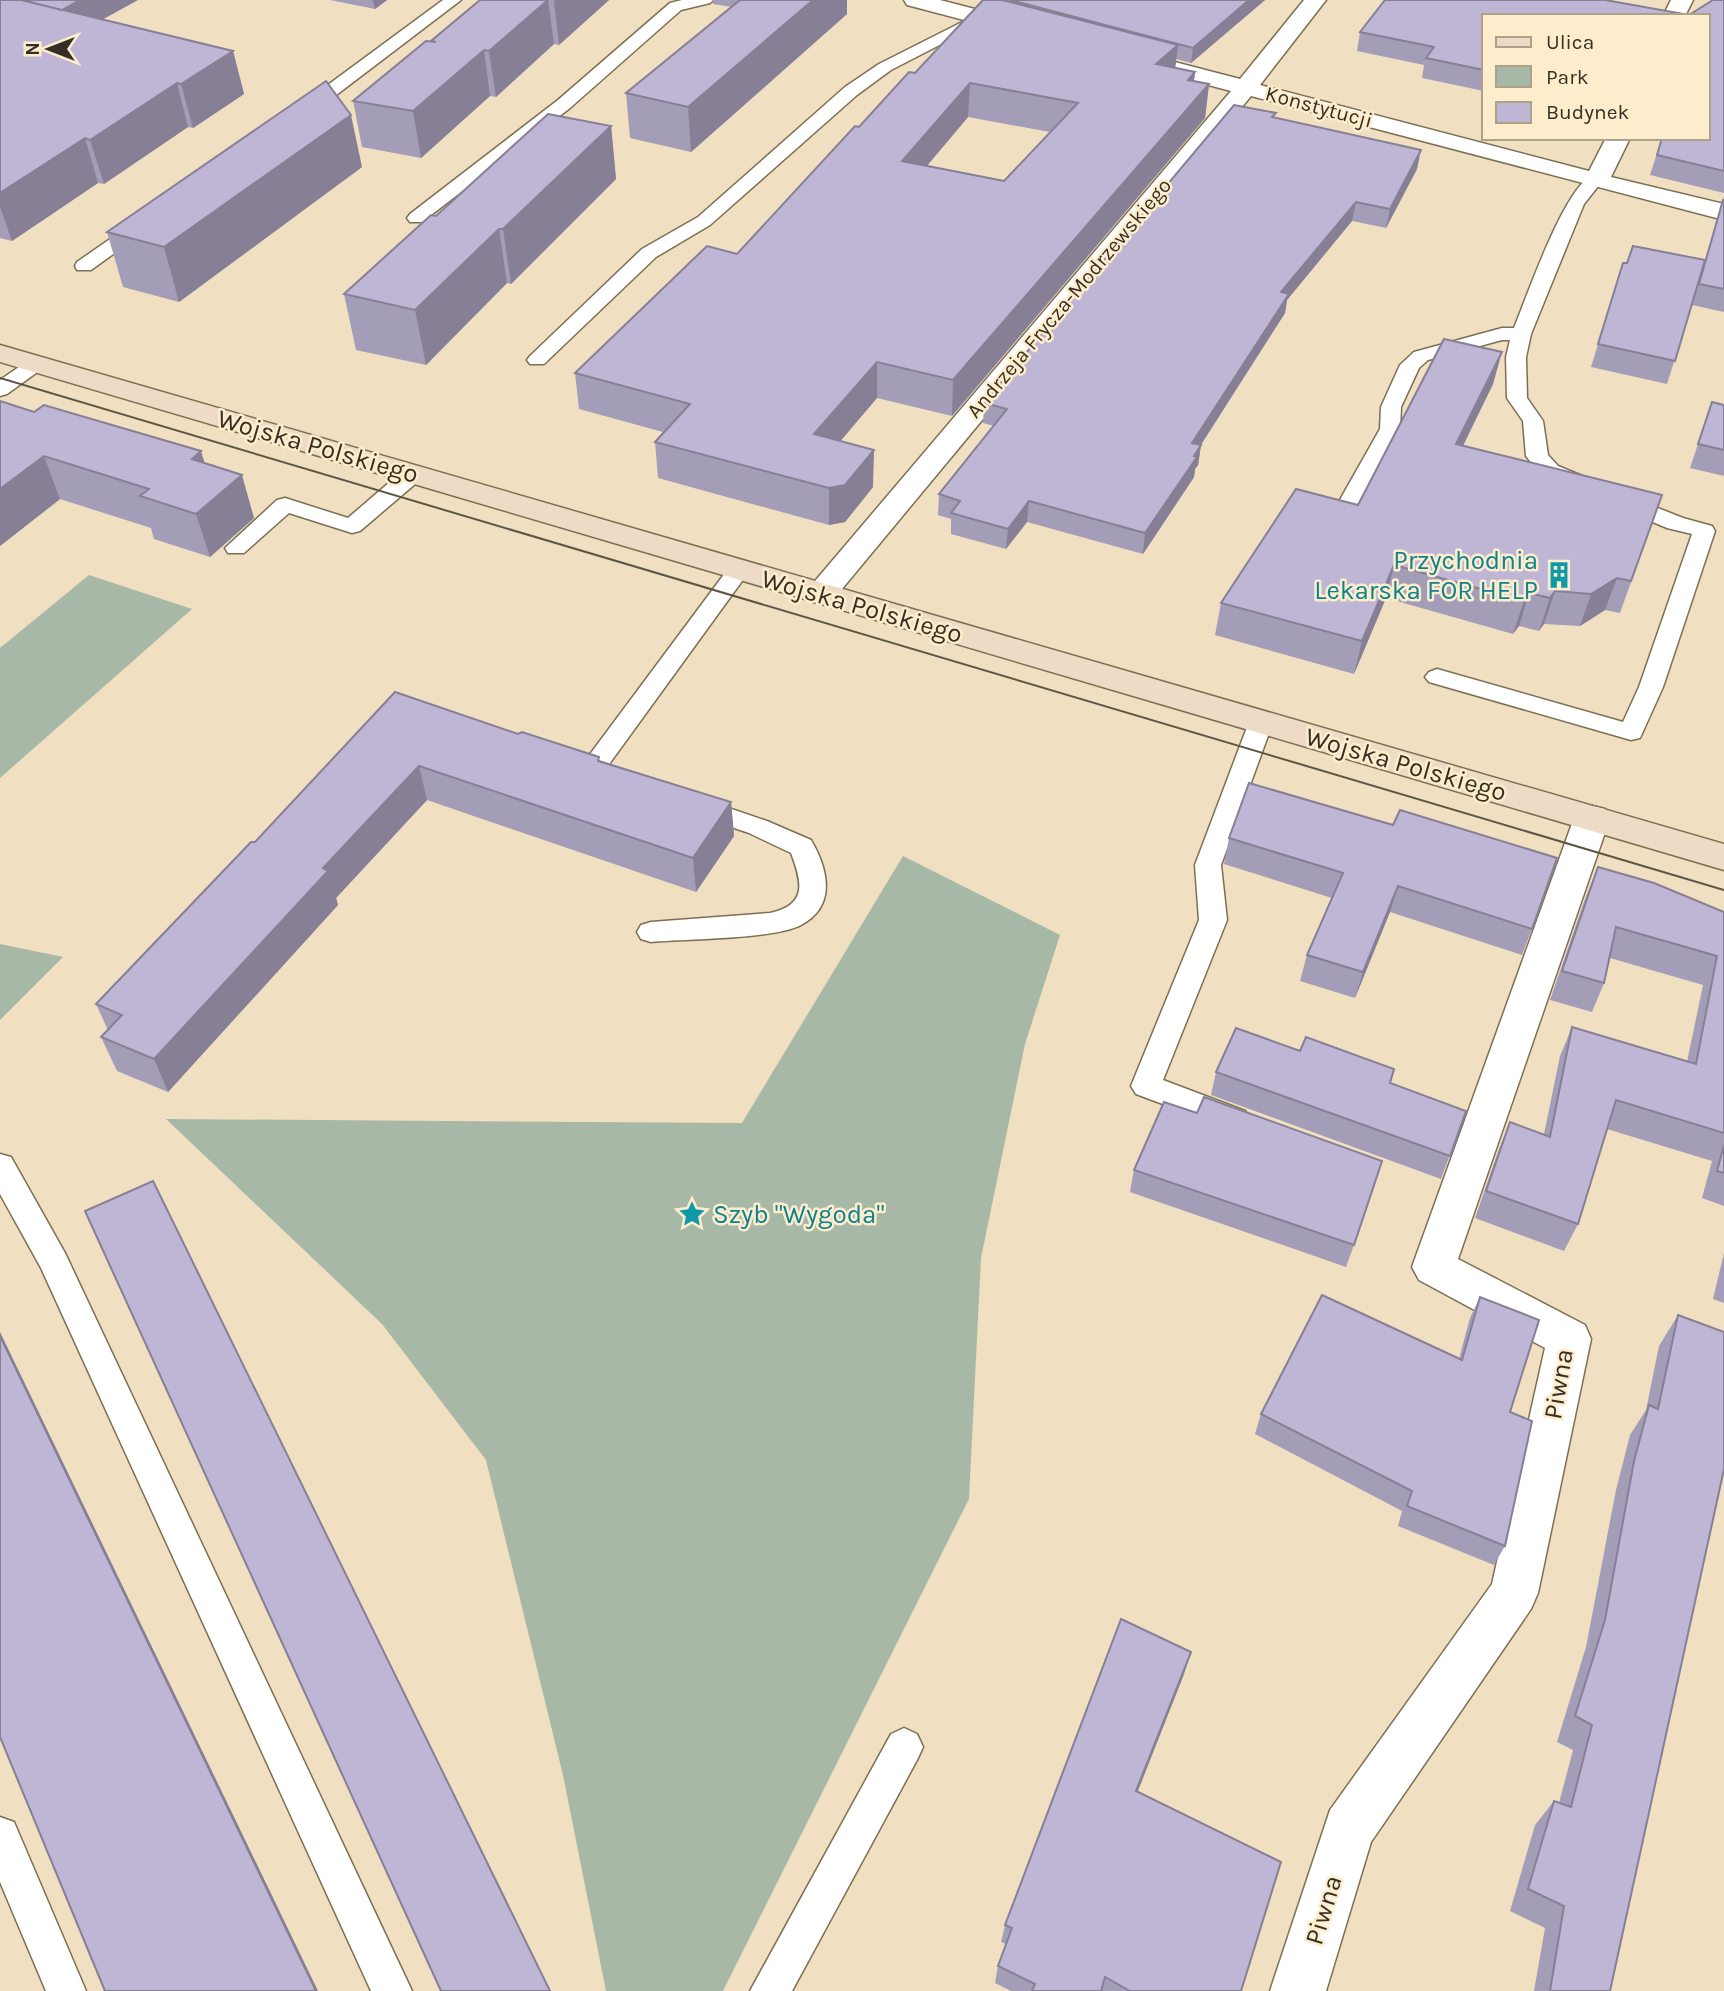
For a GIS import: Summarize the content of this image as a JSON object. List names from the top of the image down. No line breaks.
{"streets":{"main road":["Wojska Polskiego"],"street":["Konstytucji","Andrzeja Frycza-Modrzewskiego","Piwna"]},"crossings":[["Konstytucji","Andrzeja Frycza-Modrzewskiego"],["Andrzeja Frycza-Modrzewskiego","Wojska Polskiego"],["Wojska Polskiego","Piwna"]],"places":{"building":["Przychodnia Lekarska FOR HELP"],"place":["Szyb \"Wygoda\""]},"legend":["Ulica","Park","Budynek"],"north":"left"}
